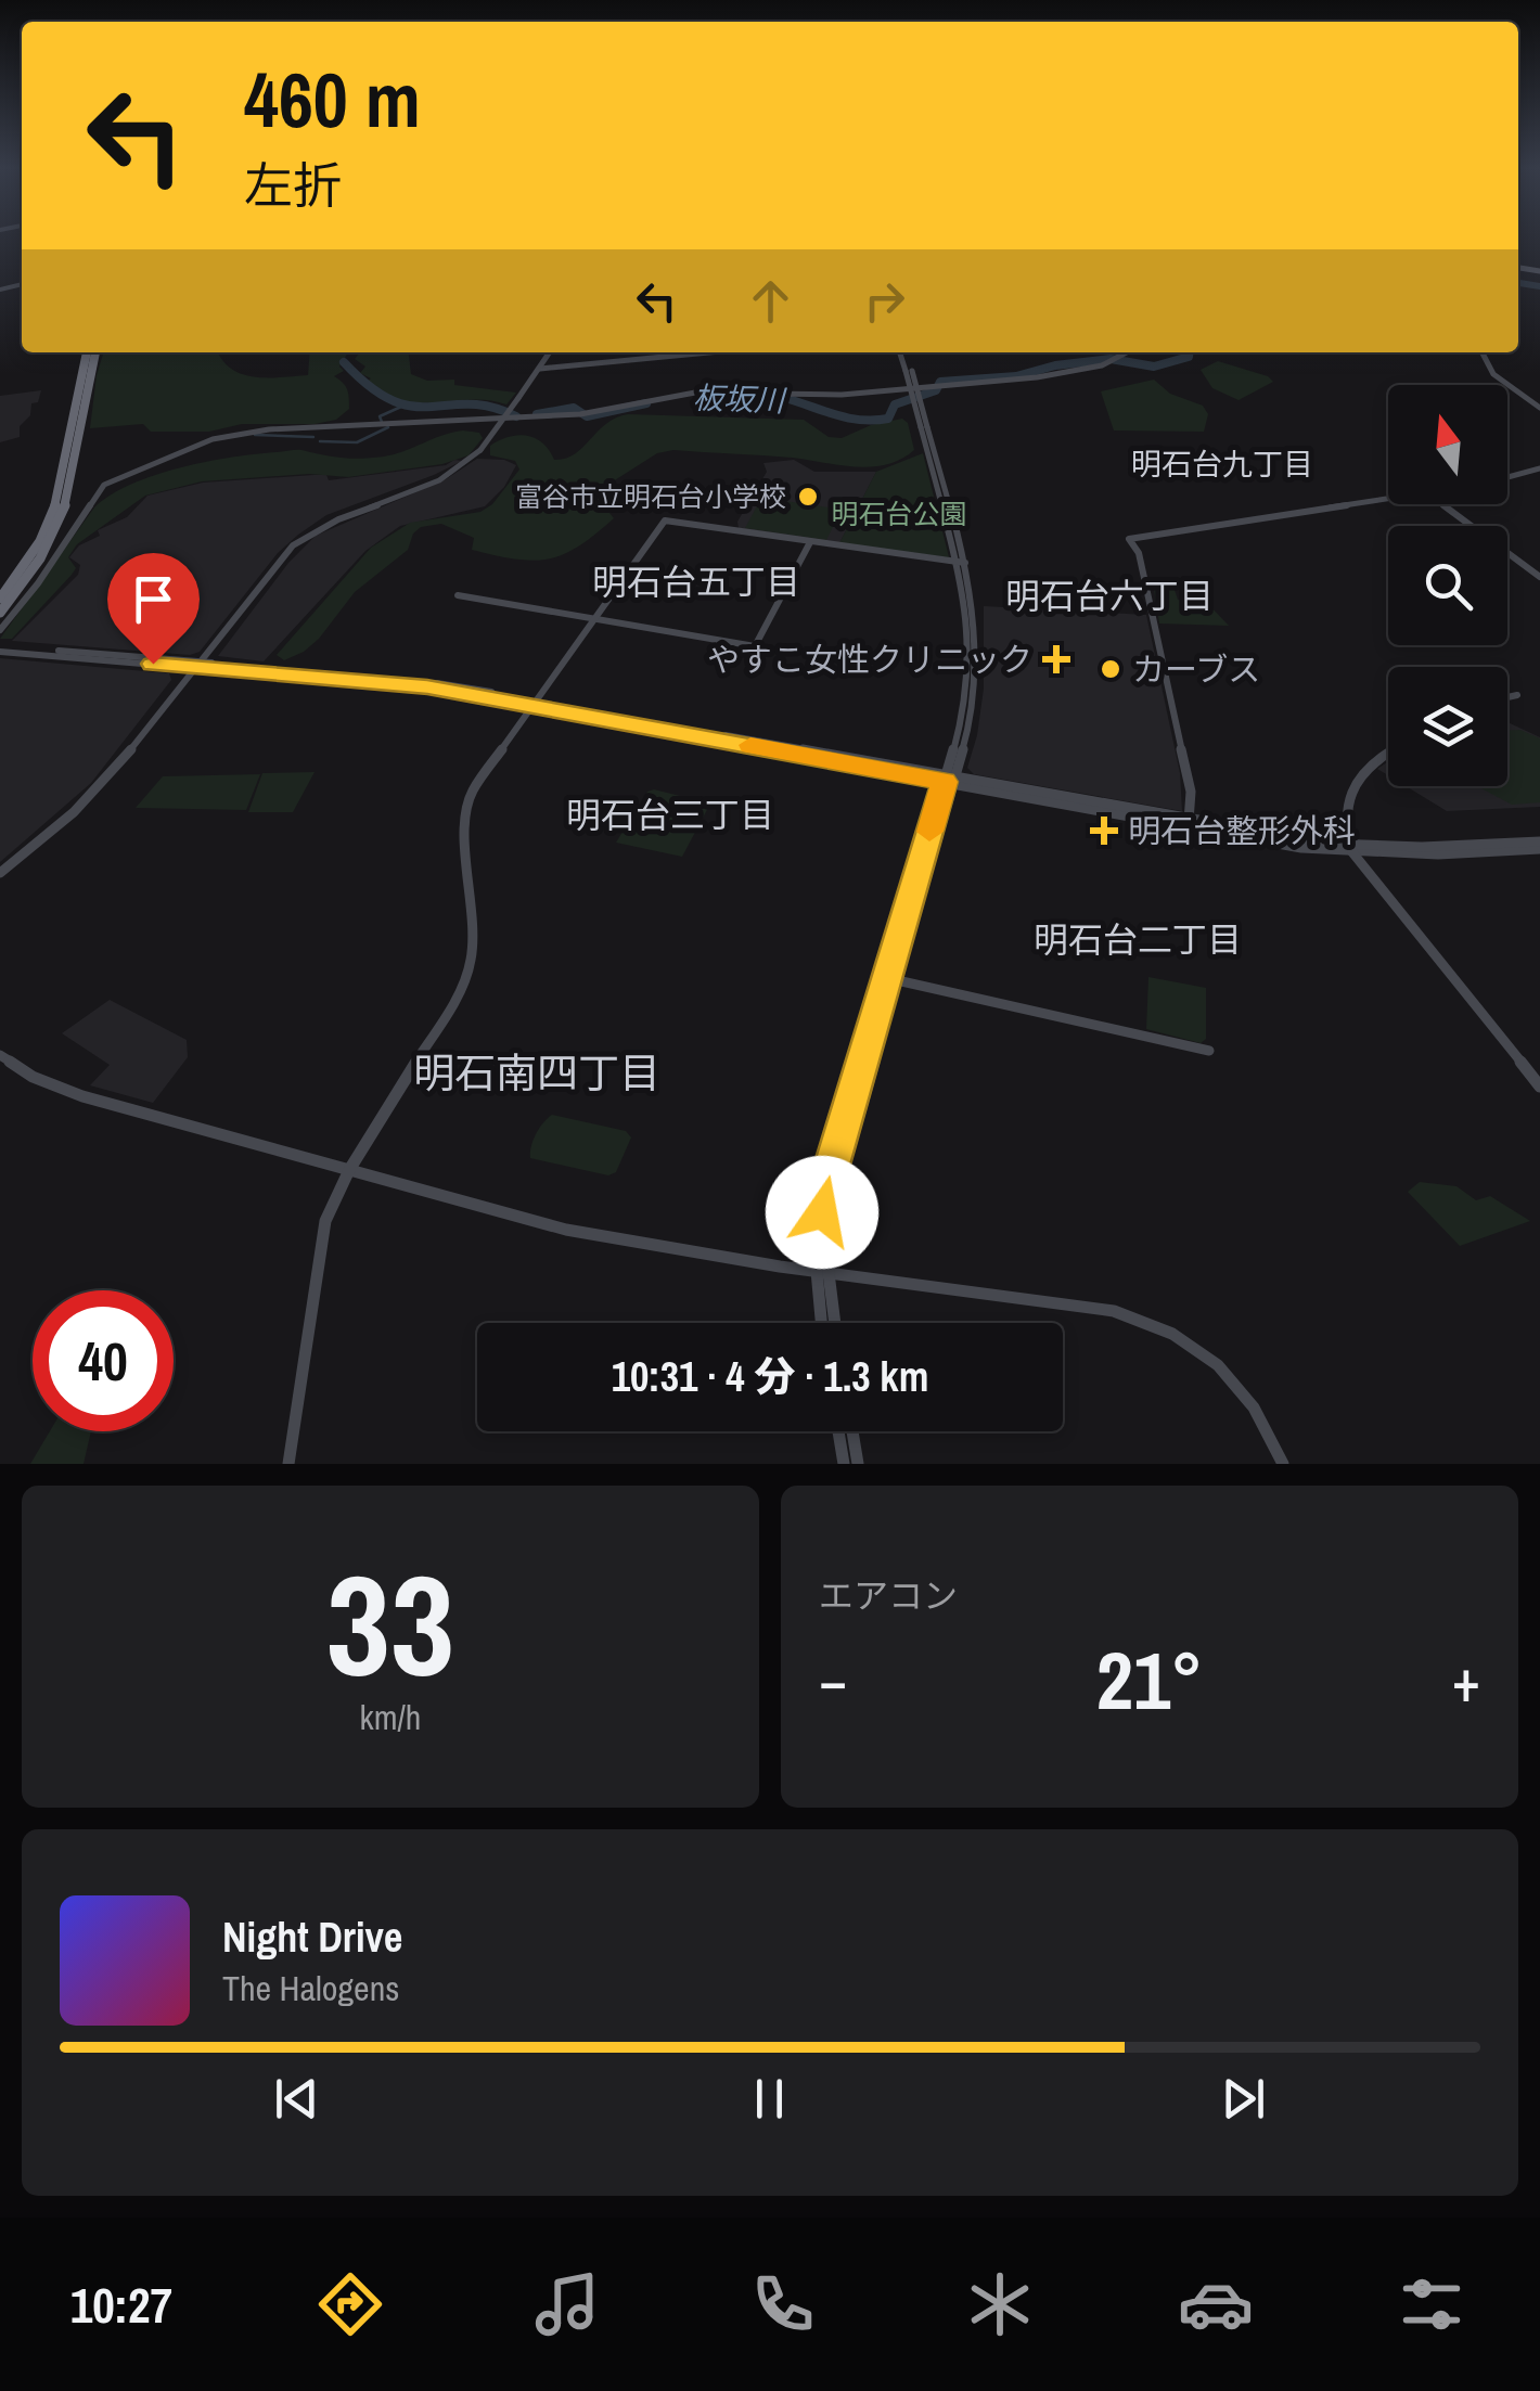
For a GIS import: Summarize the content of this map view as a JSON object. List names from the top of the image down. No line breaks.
{"districts":["明石台九丁目","明石台五丁目","明石台六丁目","明石台三丁目","明石台二丁目","明石南四丁目"],"water":["板坂川"],"parks":["明石台公園"],"places":{"other":["富谷市立明石台小学校","カーブス"],"health":["やすこ女性クリニック","明石台整形外科"]},"north":"top","page":{"turn":["460 m","左折"],"limit":"40","trip":"10:31 · 4 分 · 1.3 km","tile":[["33","km/h"],"エアコン"],"heat":["−","21°","+"],"song":["Night Drive","The Halogens"],"tabs":"10:27"}}
